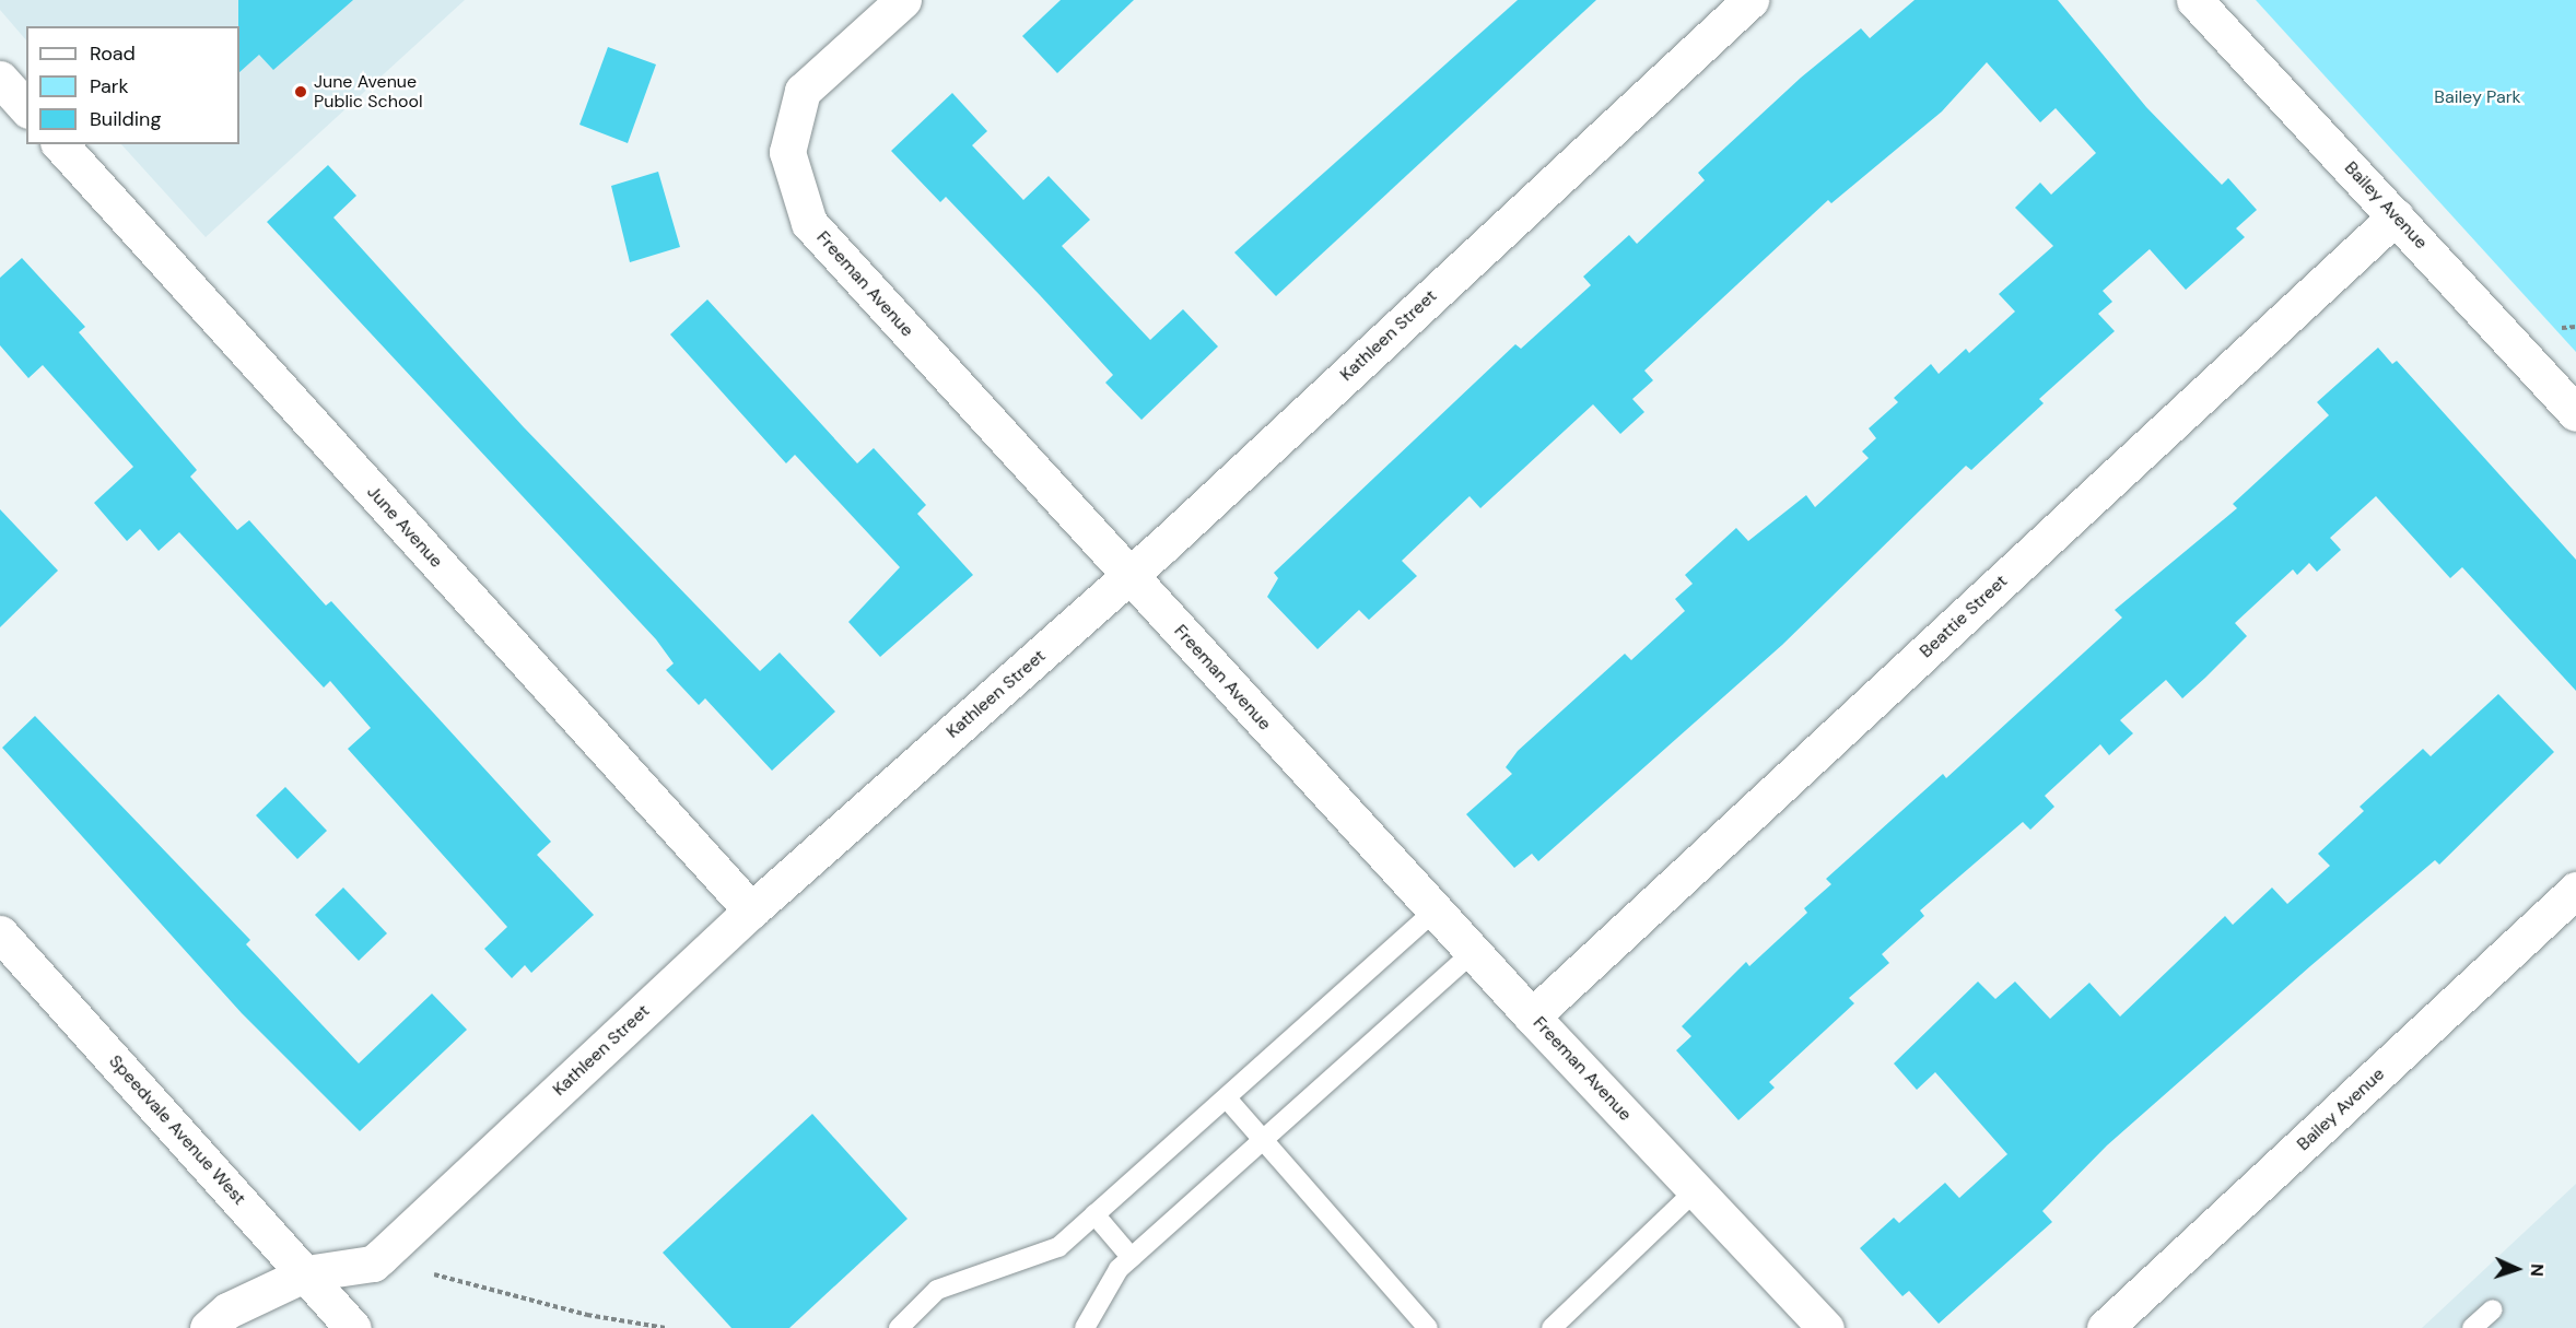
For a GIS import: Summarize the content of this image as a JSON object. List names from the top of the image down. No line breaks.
{"streets":{"street":["Bailey Avenue","Freeman Avenue","Kathleen Street","June Avenue","Beattie Street","Speedvale Avenue West"]},"crossings":[["Bailey Avenue","Beattie Street"],["Freeman Avenue","Kathleen Street"],["Freeman Avenue","Beattie Street"],["Kathleen Street","June Avenue"],["Kathleen Street","Speedvale Avenue West"]],"parks":["Bailey Park"],"places":["June Avenue Public School"],"legend":["Road","Park","Building"],"north":"right"}
